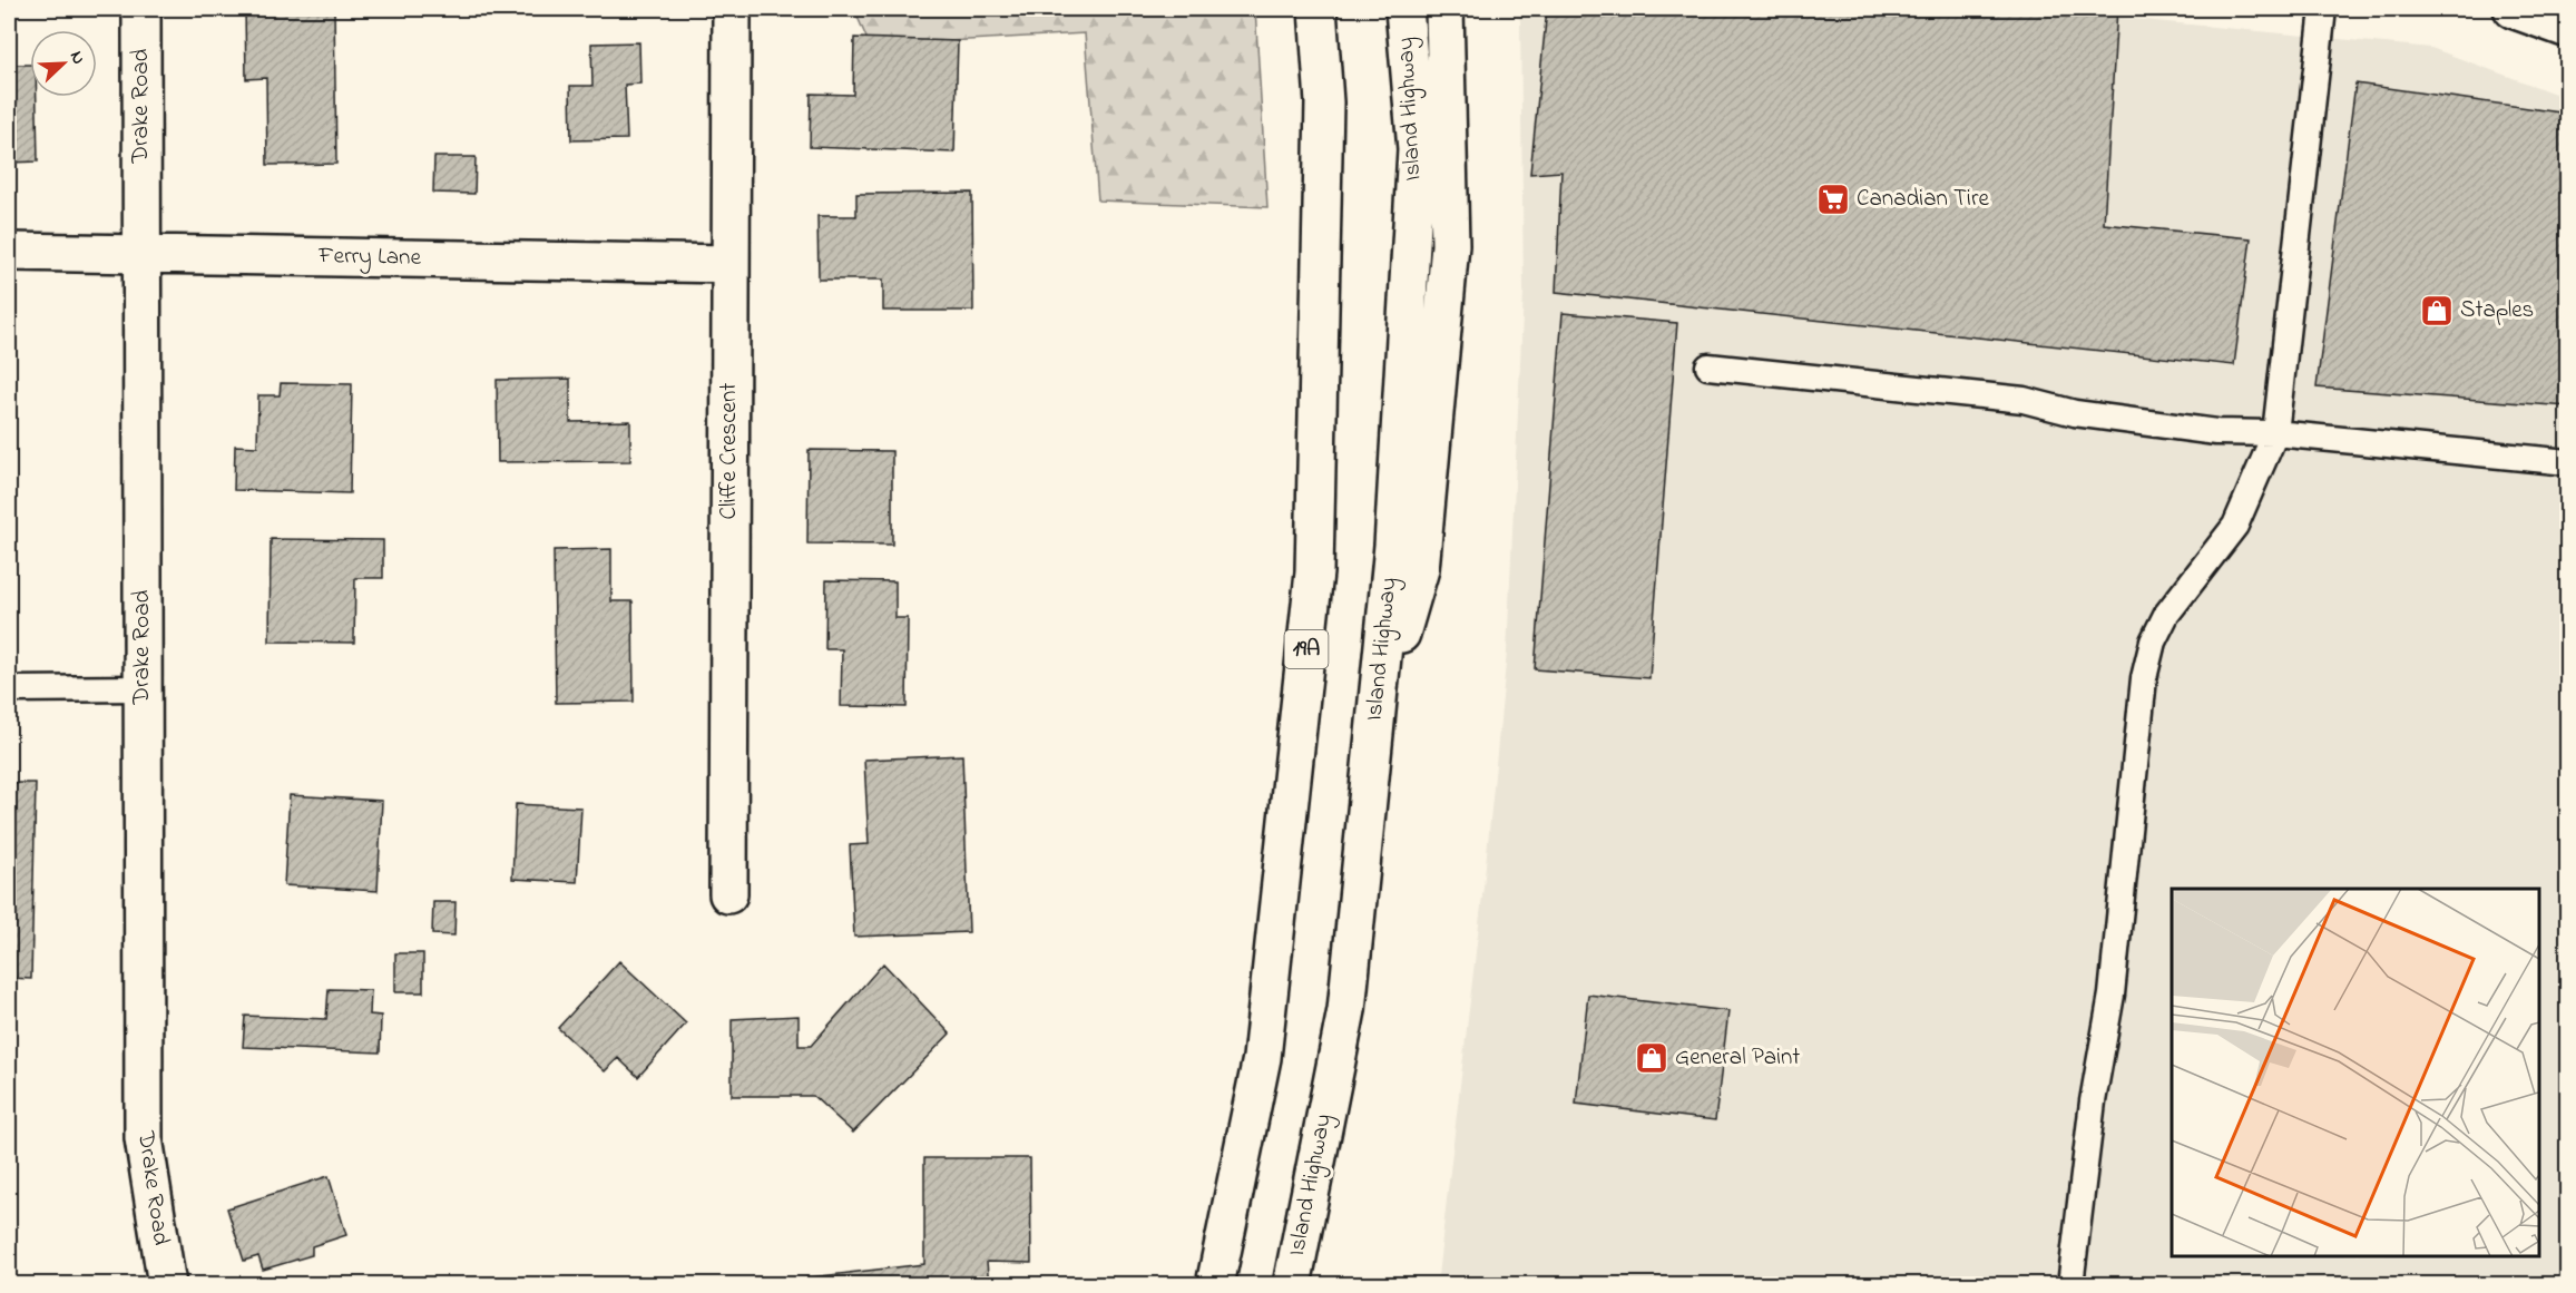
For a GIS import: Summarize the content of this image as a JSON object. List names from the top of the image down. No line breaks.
{"streets":{"main road":["Drake Road","Island Highway","Ferry Lane","Cliffe Crescent","19A"]},"crossings":[["Drake Road","Ferry Lane"],["Ferry Lane","Cliffe Crescent"]],"places":{"supermarket":["Canadian Tire"],"shop":["Staples","General Paint"]},"north":"top right"}
